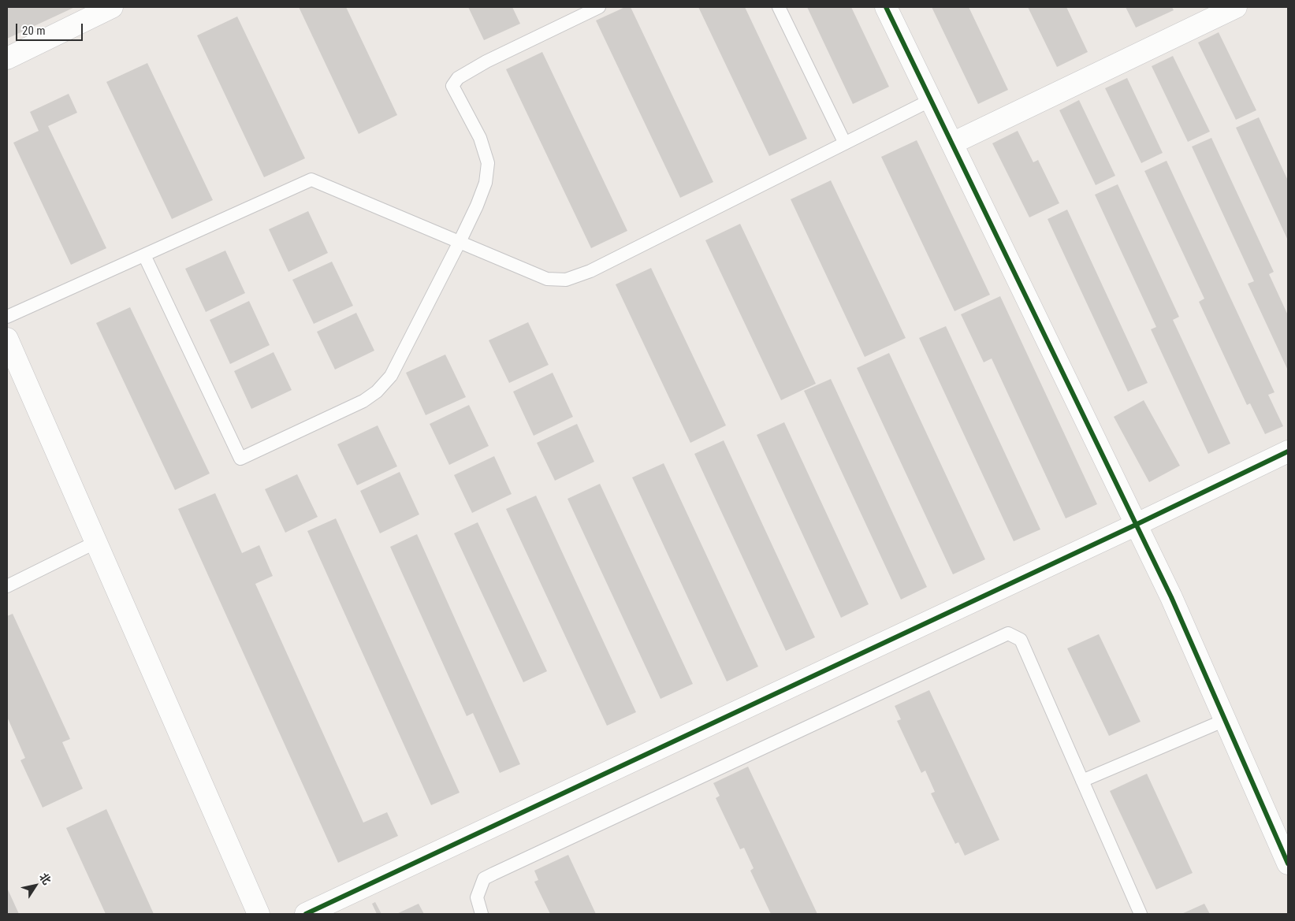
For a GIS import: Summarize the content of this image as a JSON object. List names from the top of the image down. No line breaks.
{"scale_bar":"20 m","north":"top right"}
